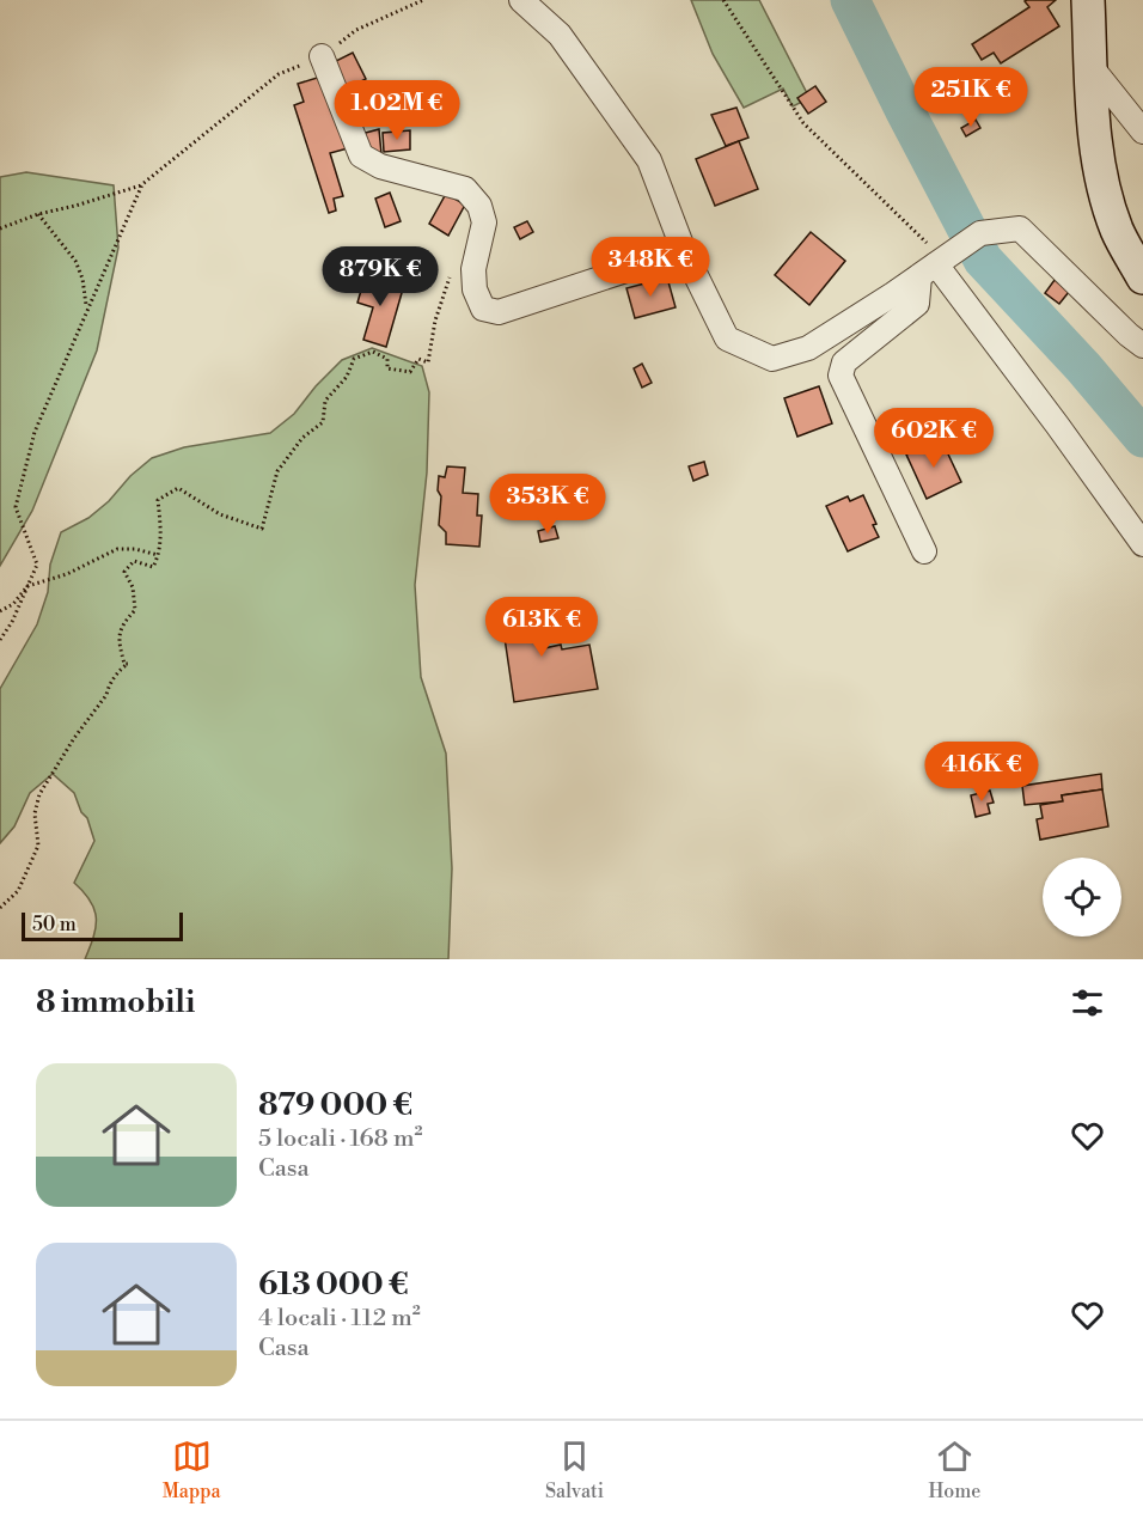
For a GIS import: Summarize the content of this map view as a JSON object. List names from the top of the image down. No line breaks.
{"scale_bar":"50 m","page":{"price":["251K €","1.02M €","348K €","879K €","602K €","353K €","613K €","416K €"],"scale":"50 m","heading":"8 immobili","list":[{"name":"879 000 €","note":"5 locali · 168 m² · Casa"},{"name":"613 000 €","note":"4 locali · 112 m² · Casa"}],"tabs":["Mappa","Salvati","Home"]}}
